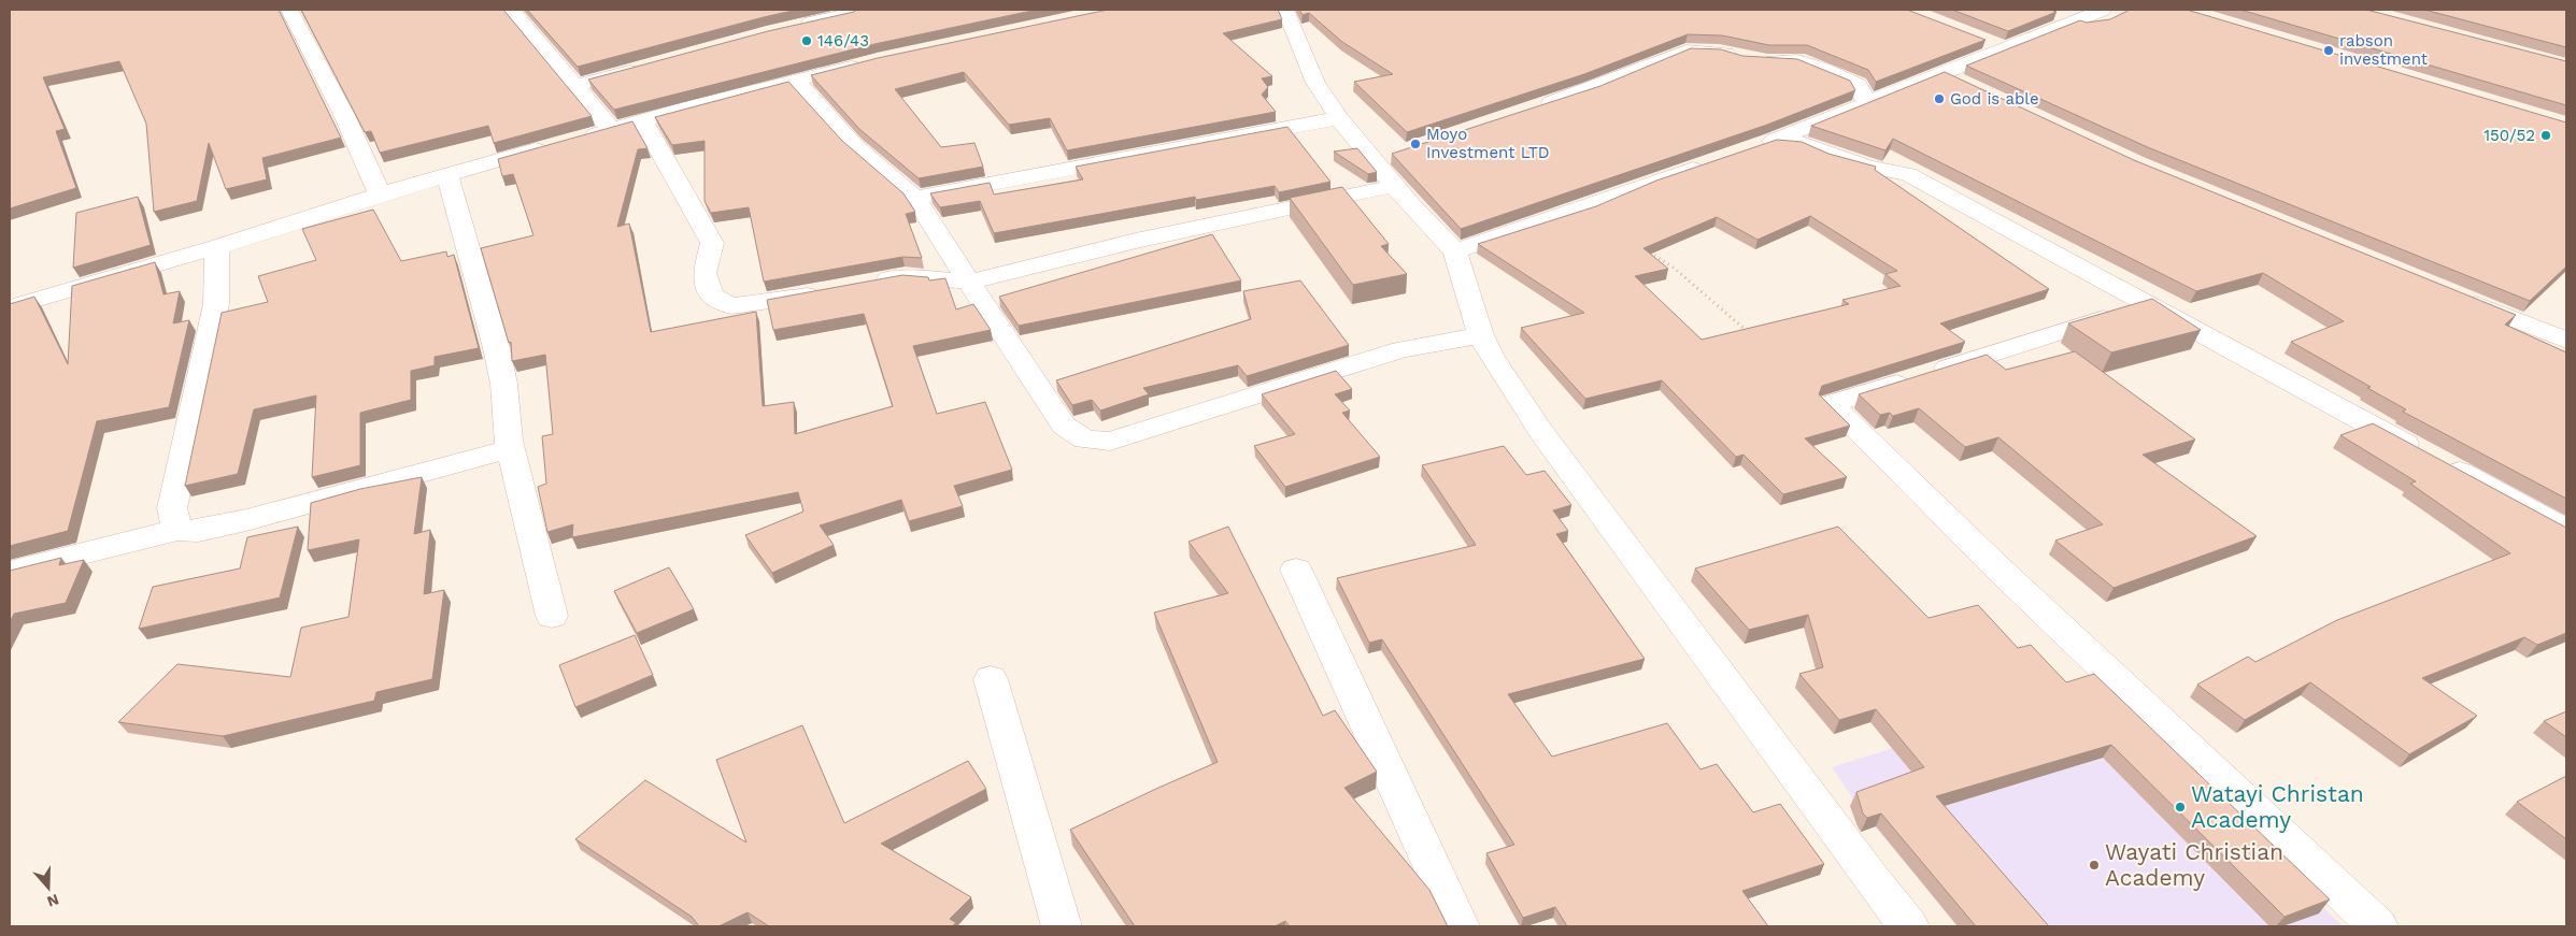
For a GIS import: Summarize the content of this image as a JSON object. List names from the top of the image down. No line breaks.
{"places":["146/43","rabson investment","God is able","150/52","Moyo Investment LTD","Watayi Christan Academy","Wayati Christian Academy"],"north":"bottom"}
